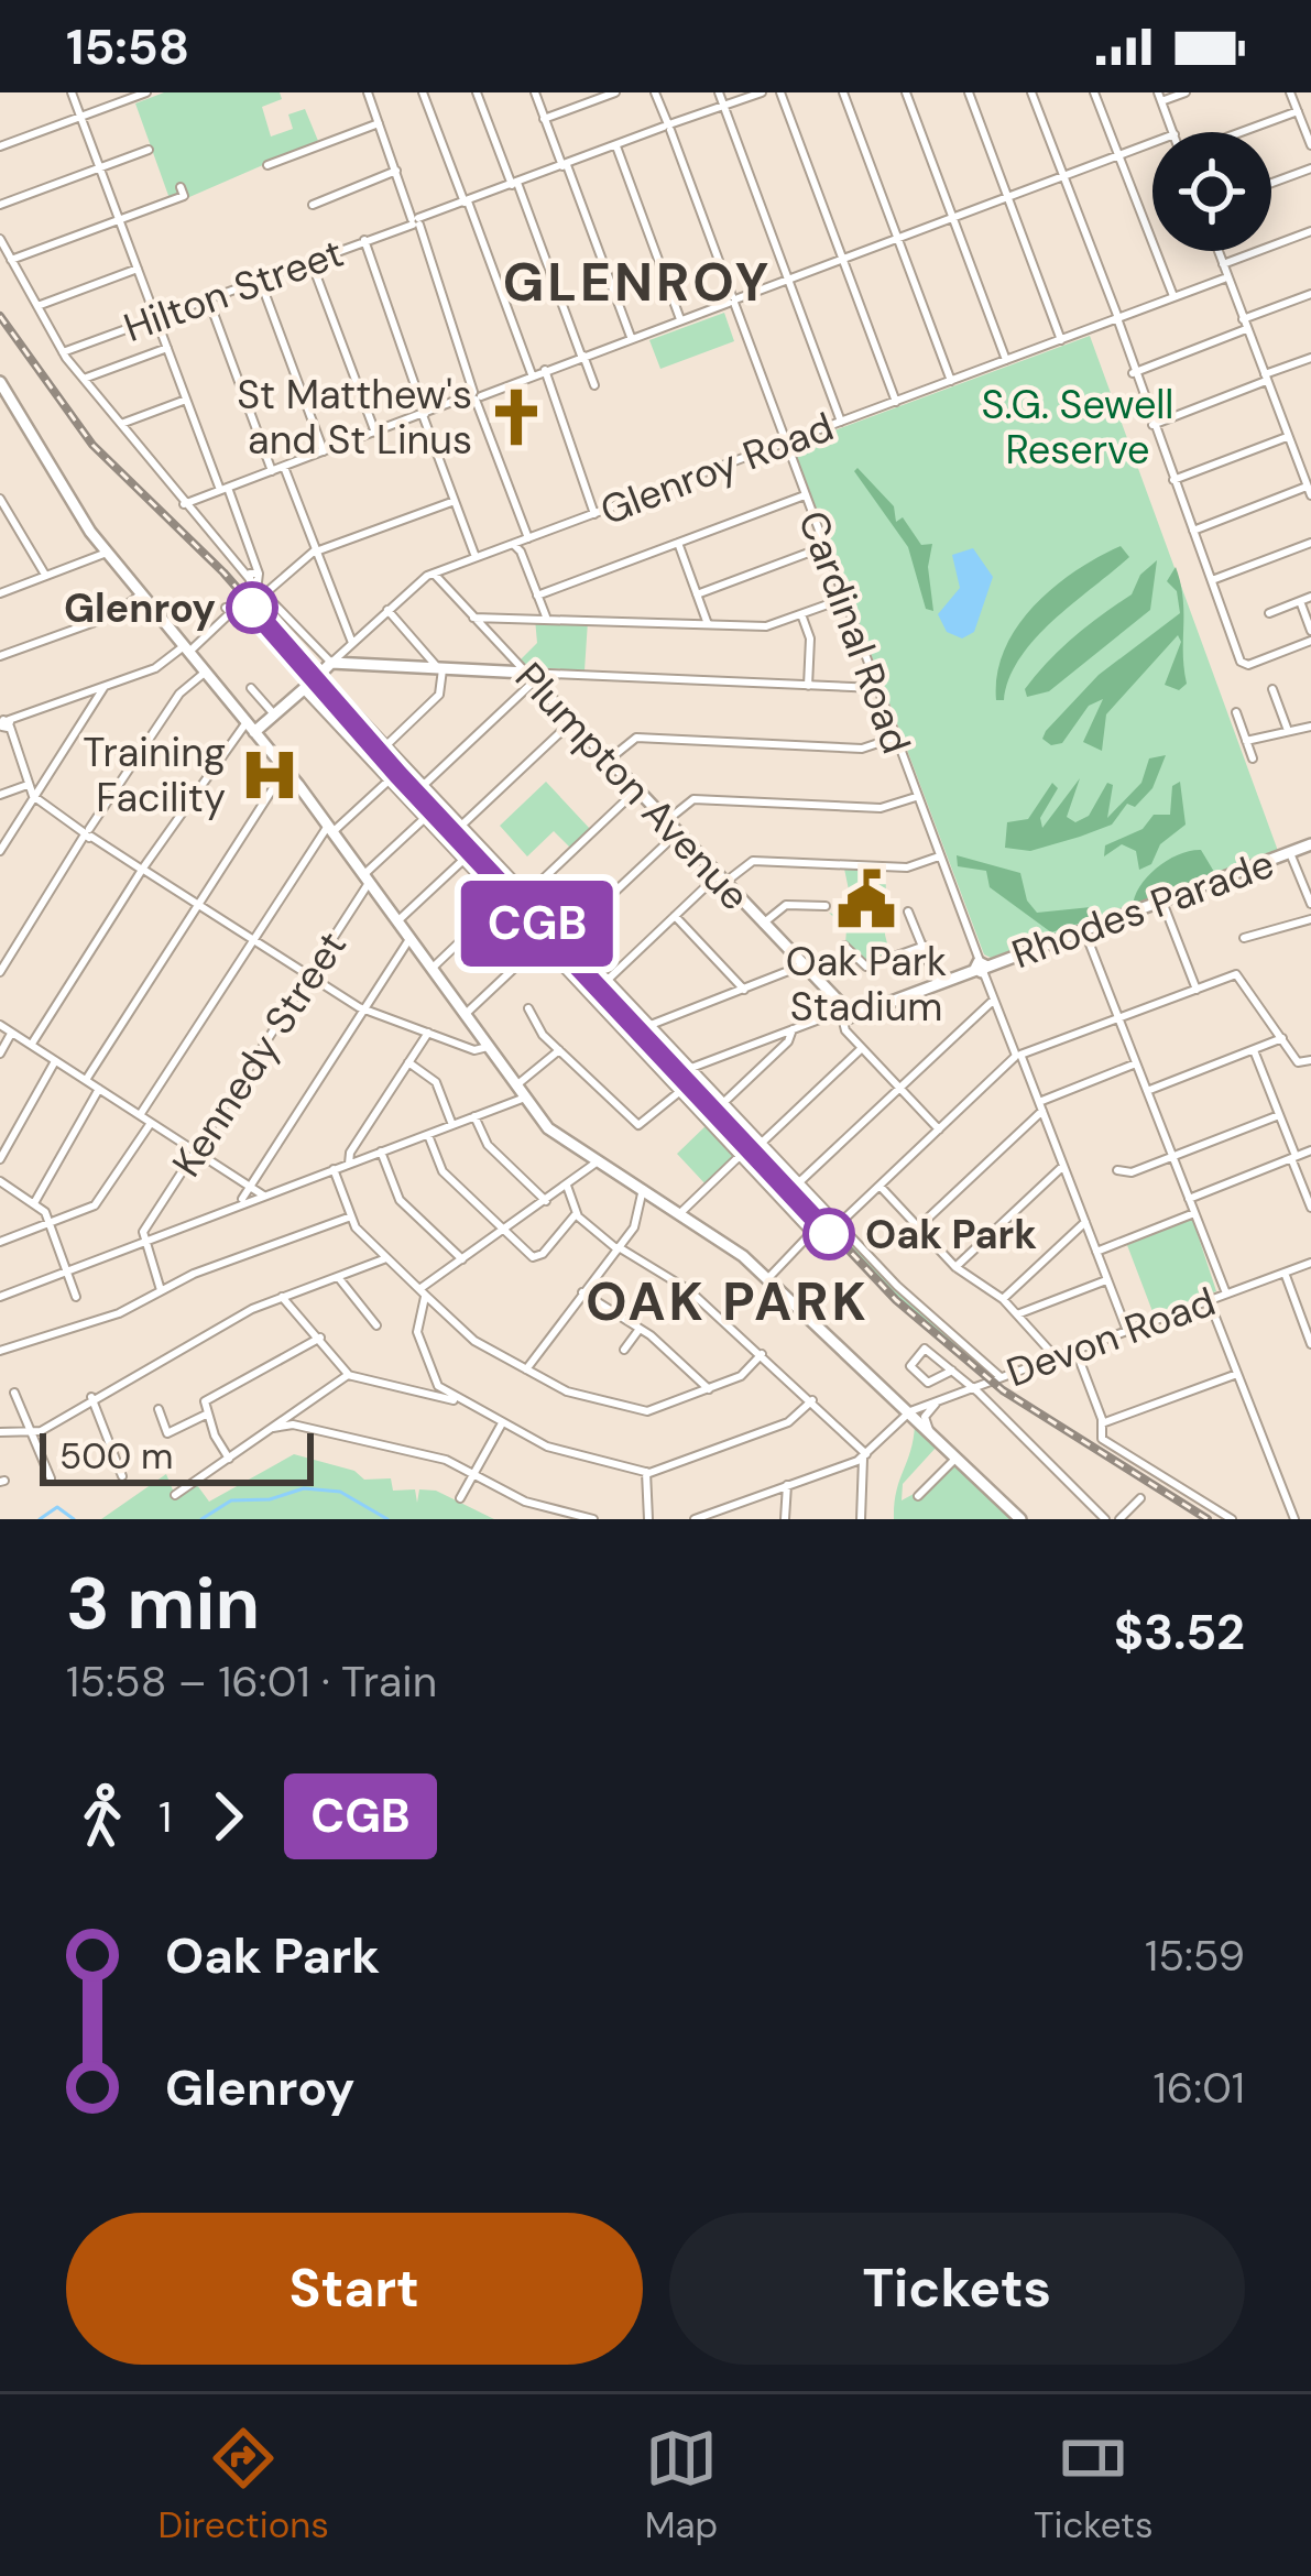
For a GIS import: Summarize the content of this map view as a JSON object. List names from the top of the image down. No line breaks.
{"streets":{"main road":["Glenroy Road","Plumpton Avenue","Rhodes Parade"],"street":["Hilton Street","Cardinal Road","Kennedy Street","Devon Road"]},"crossings":[["Hilton Street","Cardinal Road"],["Glenroy Road","Cardinal Road"],["Glenroy Road","Plumpton Avenue"],["Cardinal Road","Rhodes Parade"],["Cardinal Road","Devon Road"],["Plumpton Avenue","Rhodes Parade"]],"districts":["GLENROY","OAK PARK"],"parks":["S.G. Sewell Reserve"],"places":{"church":["St Matthew's and St Linus"],"other":["Glenroy","Oak Park"],"hospital":["Training Facility"],"public building":["Oak Park Stadium"]},"scale_bar":"500 m","page":{"status":"15:58","on_map":"CGB","scale":"500 m","heading":["3 min","15:58 – 16:01 · Train","$3.52"],"legs":["1","CGB"],"list":[{"name":"Oak Park","value":"15:59"},{"name":"Glenroy","value":"16:01"}],"buttons":["Start","Tickets"],"tabs":["Directions","Map","Tickets"]}}
